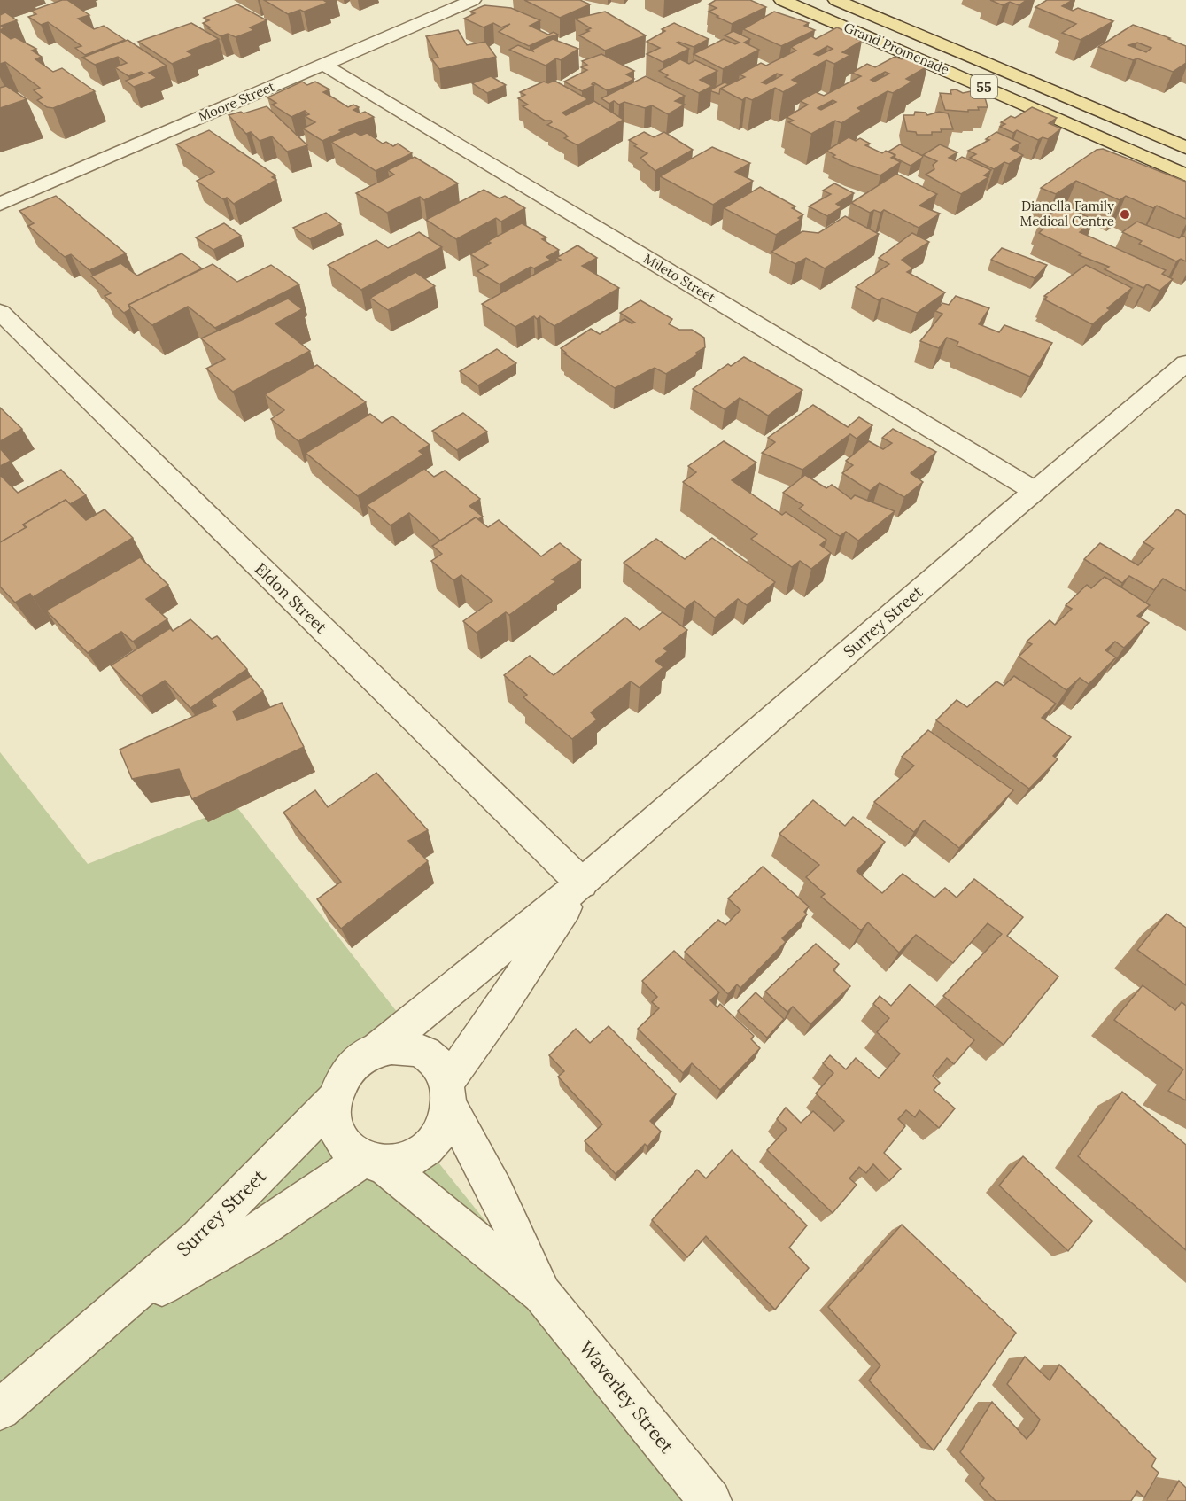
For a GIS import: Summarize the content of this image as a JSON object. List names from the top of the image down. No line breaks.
{"streets":{"main road":["Grand Promenade","55"],"street":["Moore Street","Mileto Street","Eldon Street","Surrey Street","Waverley Street"]},"crossings":[["Moore Street","Mileto Street"],["Mileto Street","Surrey Street"],["Eldon Street","Surrey Street"],["Surrey Street","Waverley Street"]],"places":["Dianella Family Medical Centre"]}
